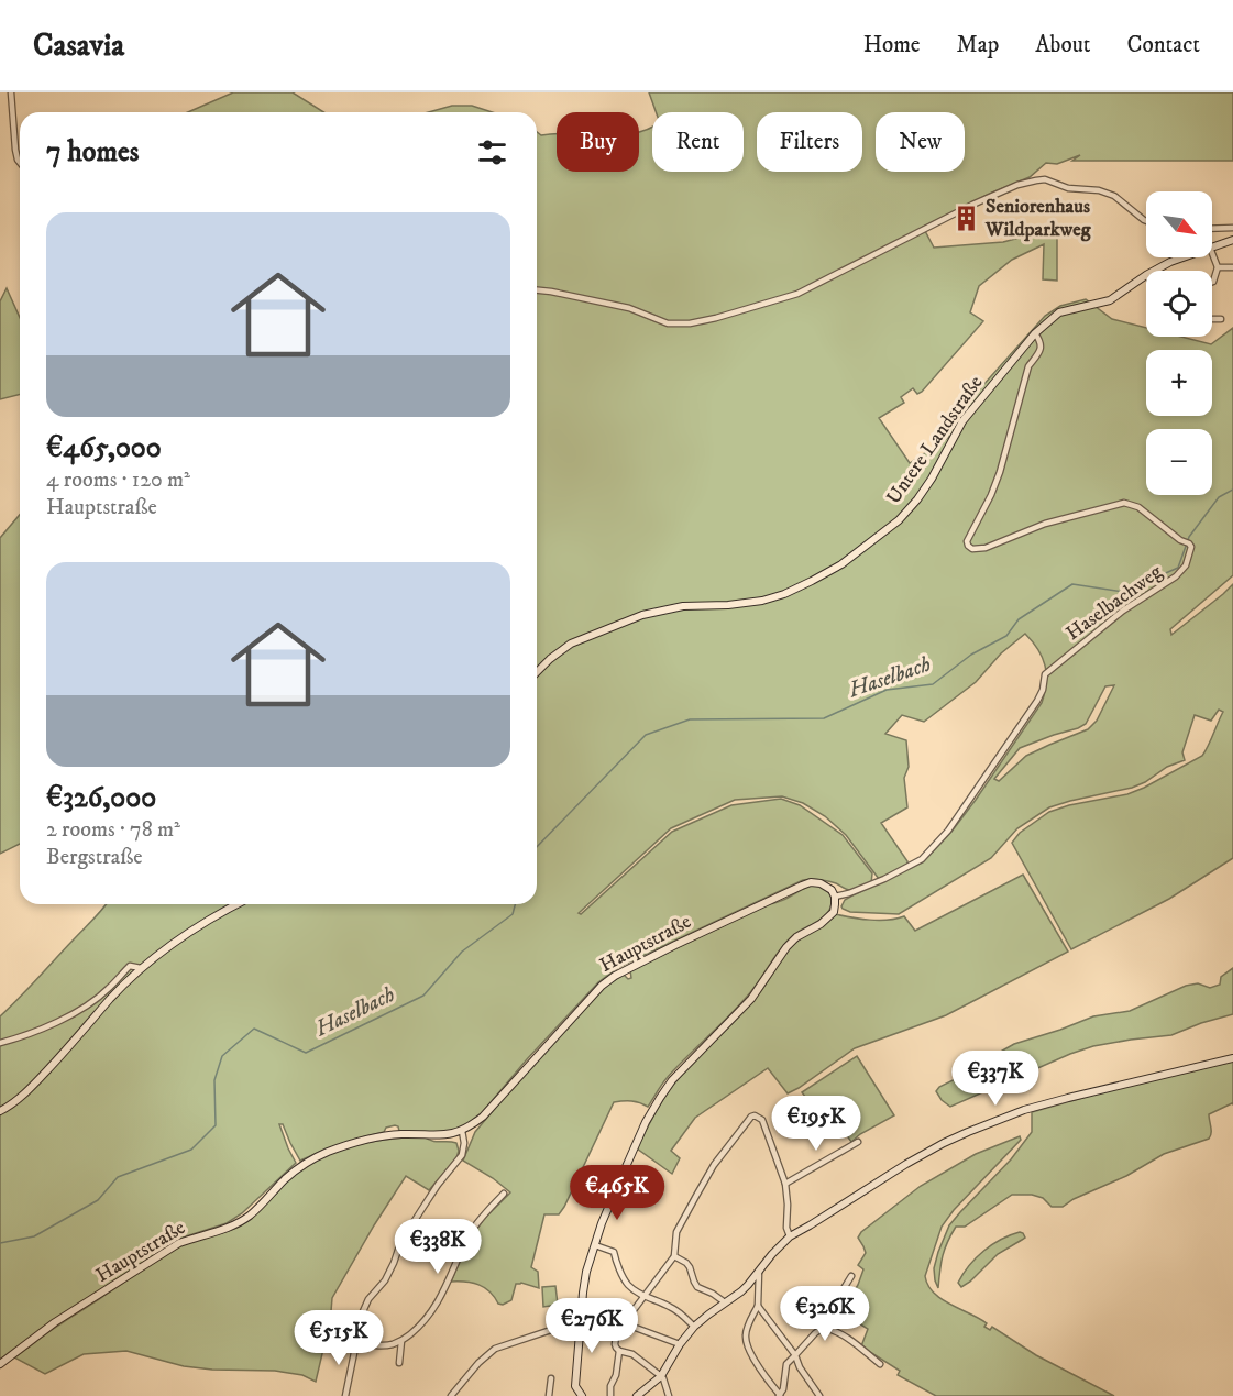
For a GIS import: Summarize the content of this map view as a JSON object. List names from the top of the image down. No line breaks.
{"streets":{"street":["Untere Landstraße","Haselbachweg","Hauptstraße"]},"crossings":[["Untere Landstraße","Haselbachweg"],["Haselbachweg","Hauptstraße"]],"water":["Haselbach"],"places":{"building":["Seniorenhaus Wildparkweg"]},"north":"bottom right","page":{"header":"Casavia","nav":["Home","Map","About","Contact"],"chip":["Buy","Rent","Filters","New"],"heading":"7 homes","map_buttons":["+","−"],"list":[{"name":"€465,000","note":"4 rooms · 120 m² · Hauptstraße"},{"name":"€326,000","note":"2 rooms · 78 m² · Bergstraße"}],"price":["€337K","€195K","€465K","€338K","€326K","€276K","€515K"]}}
